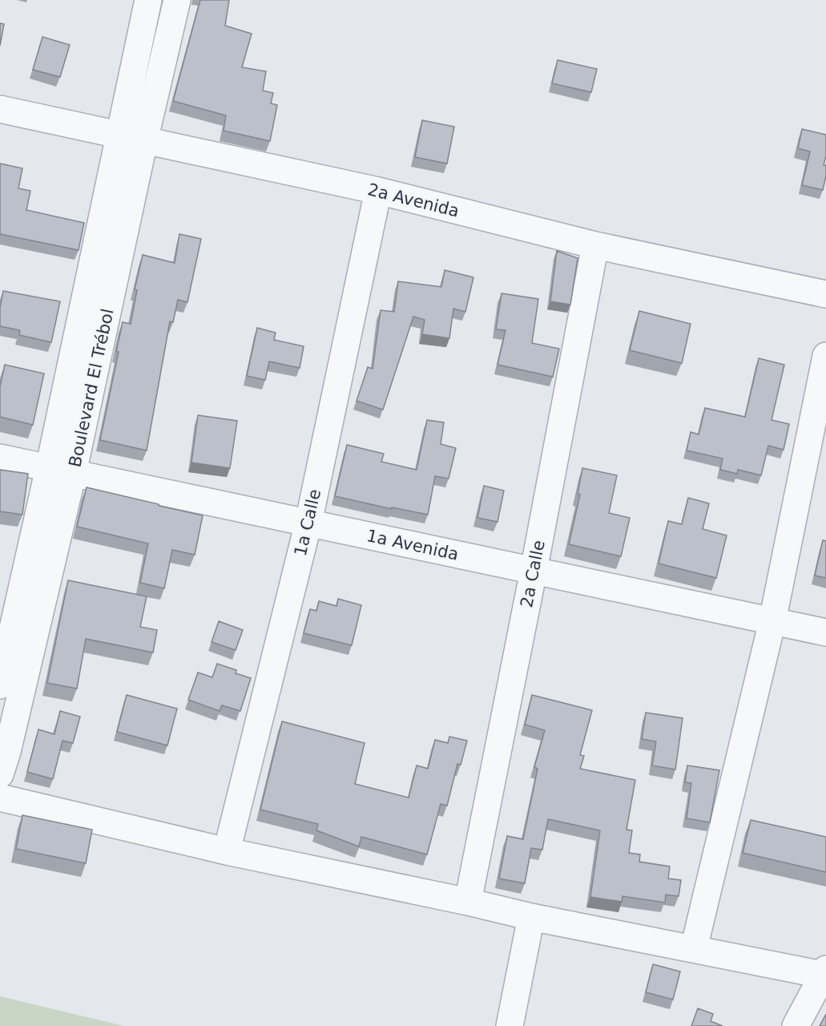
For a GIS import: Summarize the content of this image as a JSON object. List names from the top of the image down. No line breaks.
{"streets":{"street":["2a Avenida","Boulevard El Trébol","1a Calle","1a Avenida","2a Calle"]},"crossings":[["2a Avenida","Boulevard El Trébol"],["2a Avenida","1a Calle"],["2a Avenida","2a Calle"],["Boulevard El Trébol","1a Avenida"],["1a Calle","1a Avenida"],["1a Avenida","2a Calle"]]}
